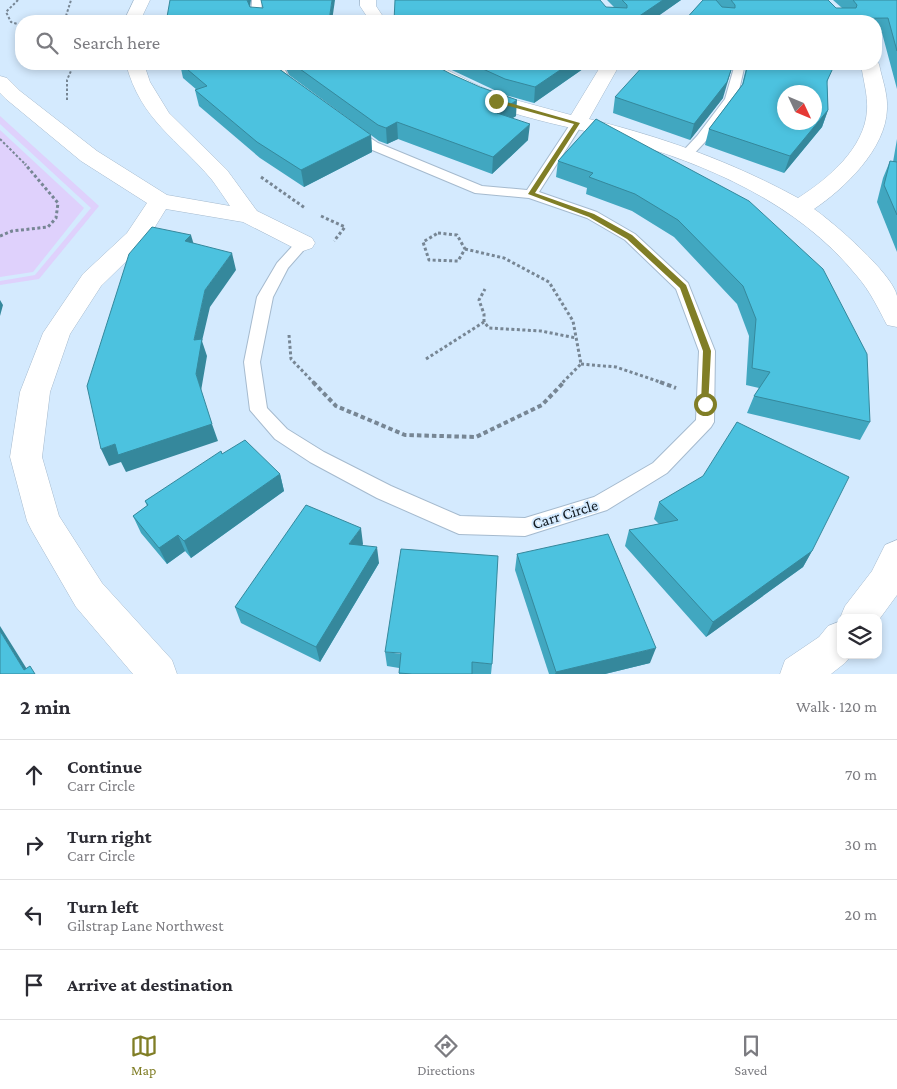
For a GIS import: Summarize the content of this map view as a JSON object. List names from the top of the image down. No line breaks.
{"streets":{"lane":["Carr Circle"]},"north":"bottom right","page":{"search":"Search here","heading":["2 min","Walk · 120 m"],"list":[["Continue","Carr Circle","70 m"],["Turn right","Carr Circle","30 m"],["Turn left","Gilstrap Lane Northwest","20 m"],"Arrive at destination"],"nav":["Map","Directions","Saved"]}}
